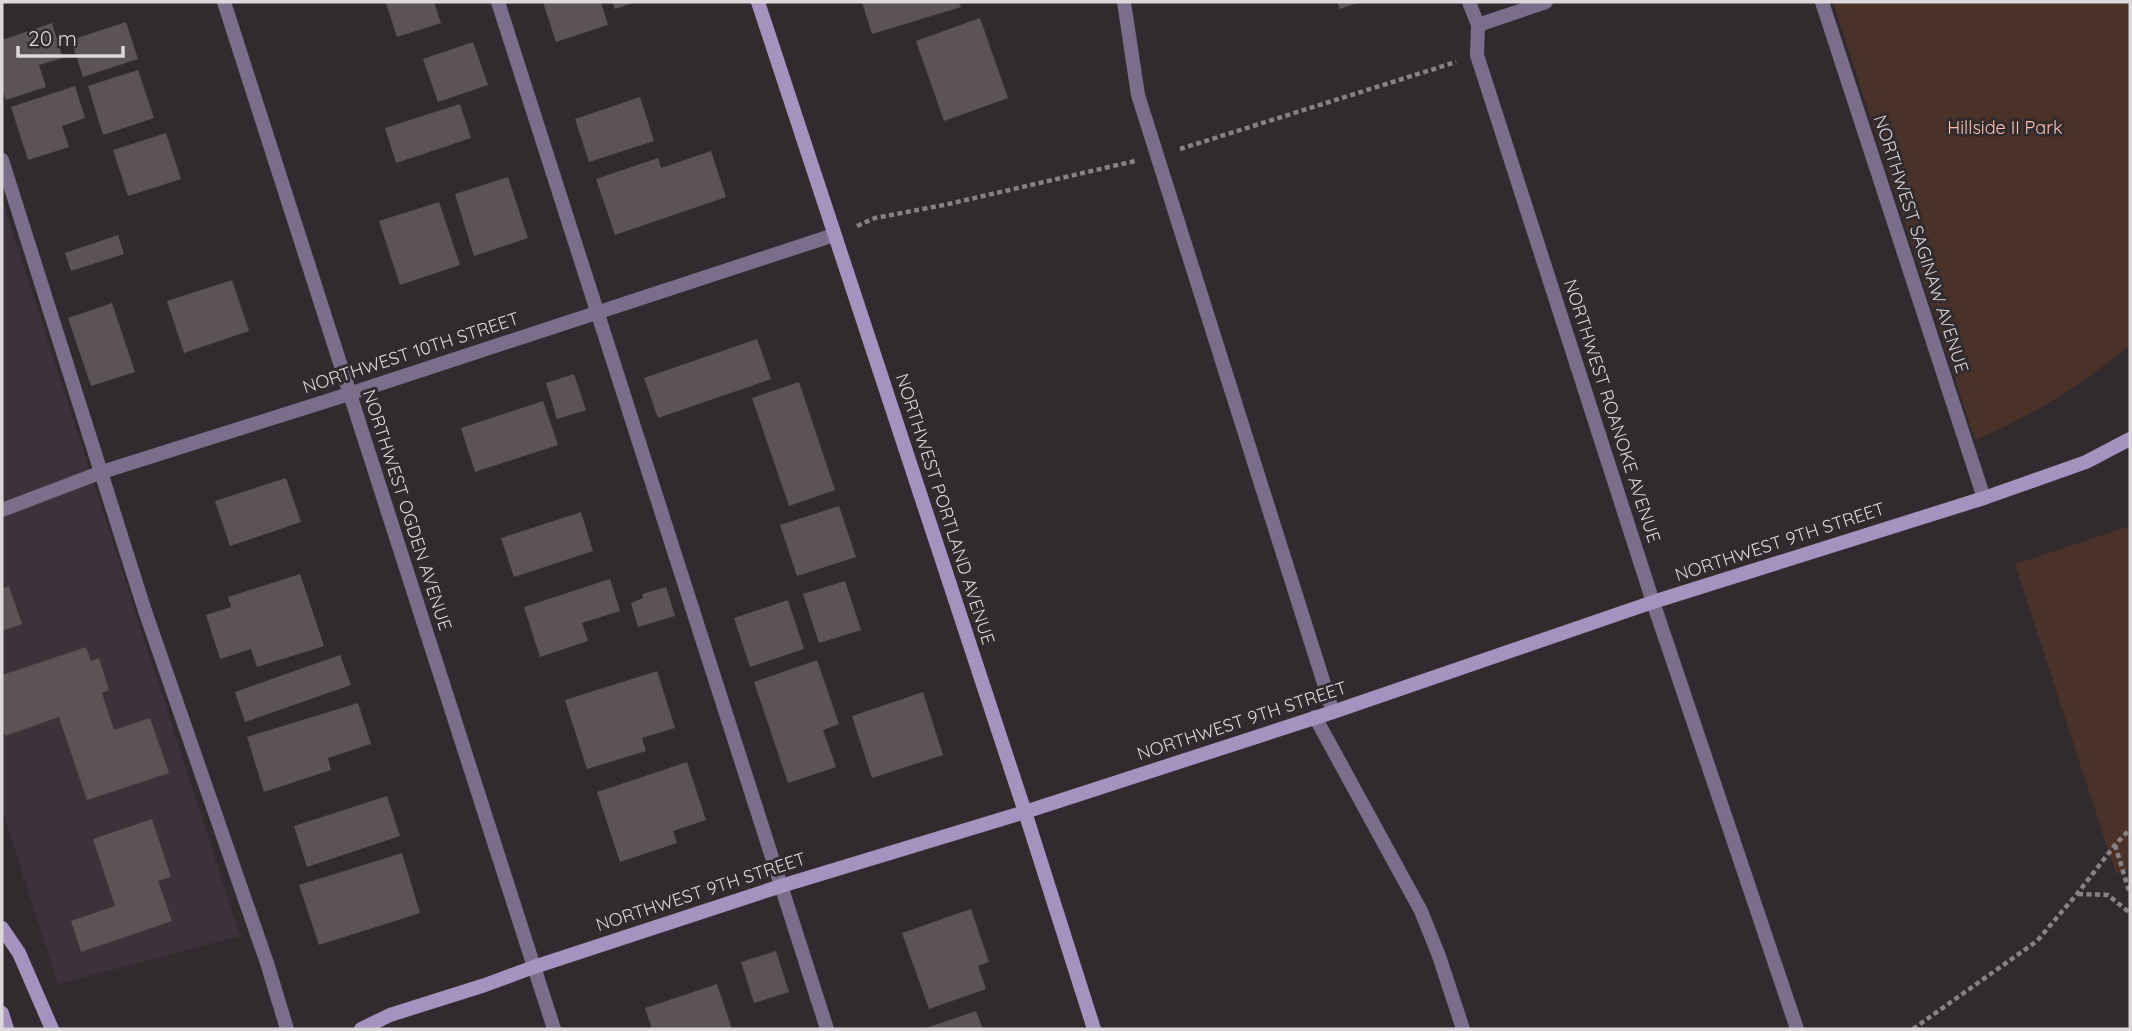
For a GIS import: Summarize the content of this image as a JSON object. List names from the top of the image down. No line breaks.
{"streets":{"street":["NORTHWEST SAGINAW AVENUE","NORTHWEST 10TH STREET","NORTHWEST ROANOKE AVENUE","NORTHWEST PORTLAND AVENUE","NORTHWEST OGDEN AVENUE","NORTHWEST 9TH STREET"]},"crossings":[["NORTHWEST SAGINAW AVENUE","NORTHWEST 9TH STREET"],["NORTHWEST 10TH STREET","NORTHWEST PORTLAND AVENUE"],["NORTHWEST 10TH STREET","NORTHWEST OGDEN AVENUE"],["NORTHWEST ROANOKE AVENUE","NORTHWEST 9TH STREET"],["NORTHWEST PORTLAND AVENUE","NORTHWEST 9TH STREET"],["NORTHWEST OGDEN AVENUE","NORTHWEST 9TH STREET"]],"parks":["Hillside II Park"],"scale_bar":"20 m"}
